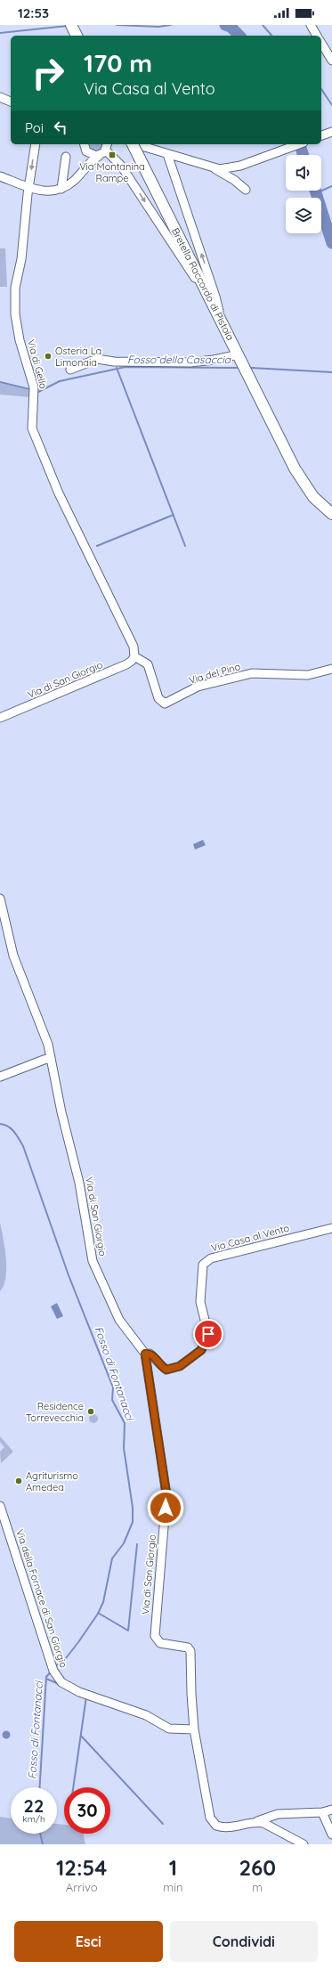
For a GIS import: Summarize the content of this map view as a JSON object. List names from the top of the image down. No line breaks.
{"streets":{"main road":["Bretella Raccordo di Pistoia"],"street":["Via di Gello","Via del Pino","Via di San Giorgio","Via Casa al Vento","Via della Fornace di San Giorgio"]},"crossings":[["Via di Gello","Via del Pino"],["Via di Gello","Via di San Giorgio"],["Via del Pino","Via di San Giorgio"],["Via di San Giorgio","Via Casa al Vento"],["Via di San Giorgio","Via della Fornace di San Giorgio"]],"water":["Fosso della Casaccia","Fosso di Fontanacci"],"places":{"transit":["Via Montanina Rampe"],"other":["Osteria La Limonaia","Residence Torrevecchia","Agriturismo Amedea"]},"page":{"status":"12:53","turn":["170 m","Via Casa al Vento"],"then":"Poi","speed":"22 km/h","limit":"30","eta":["12:54","Arrivo","1","min","260","m"],"buttons":["Esci","Condividi"]}}
